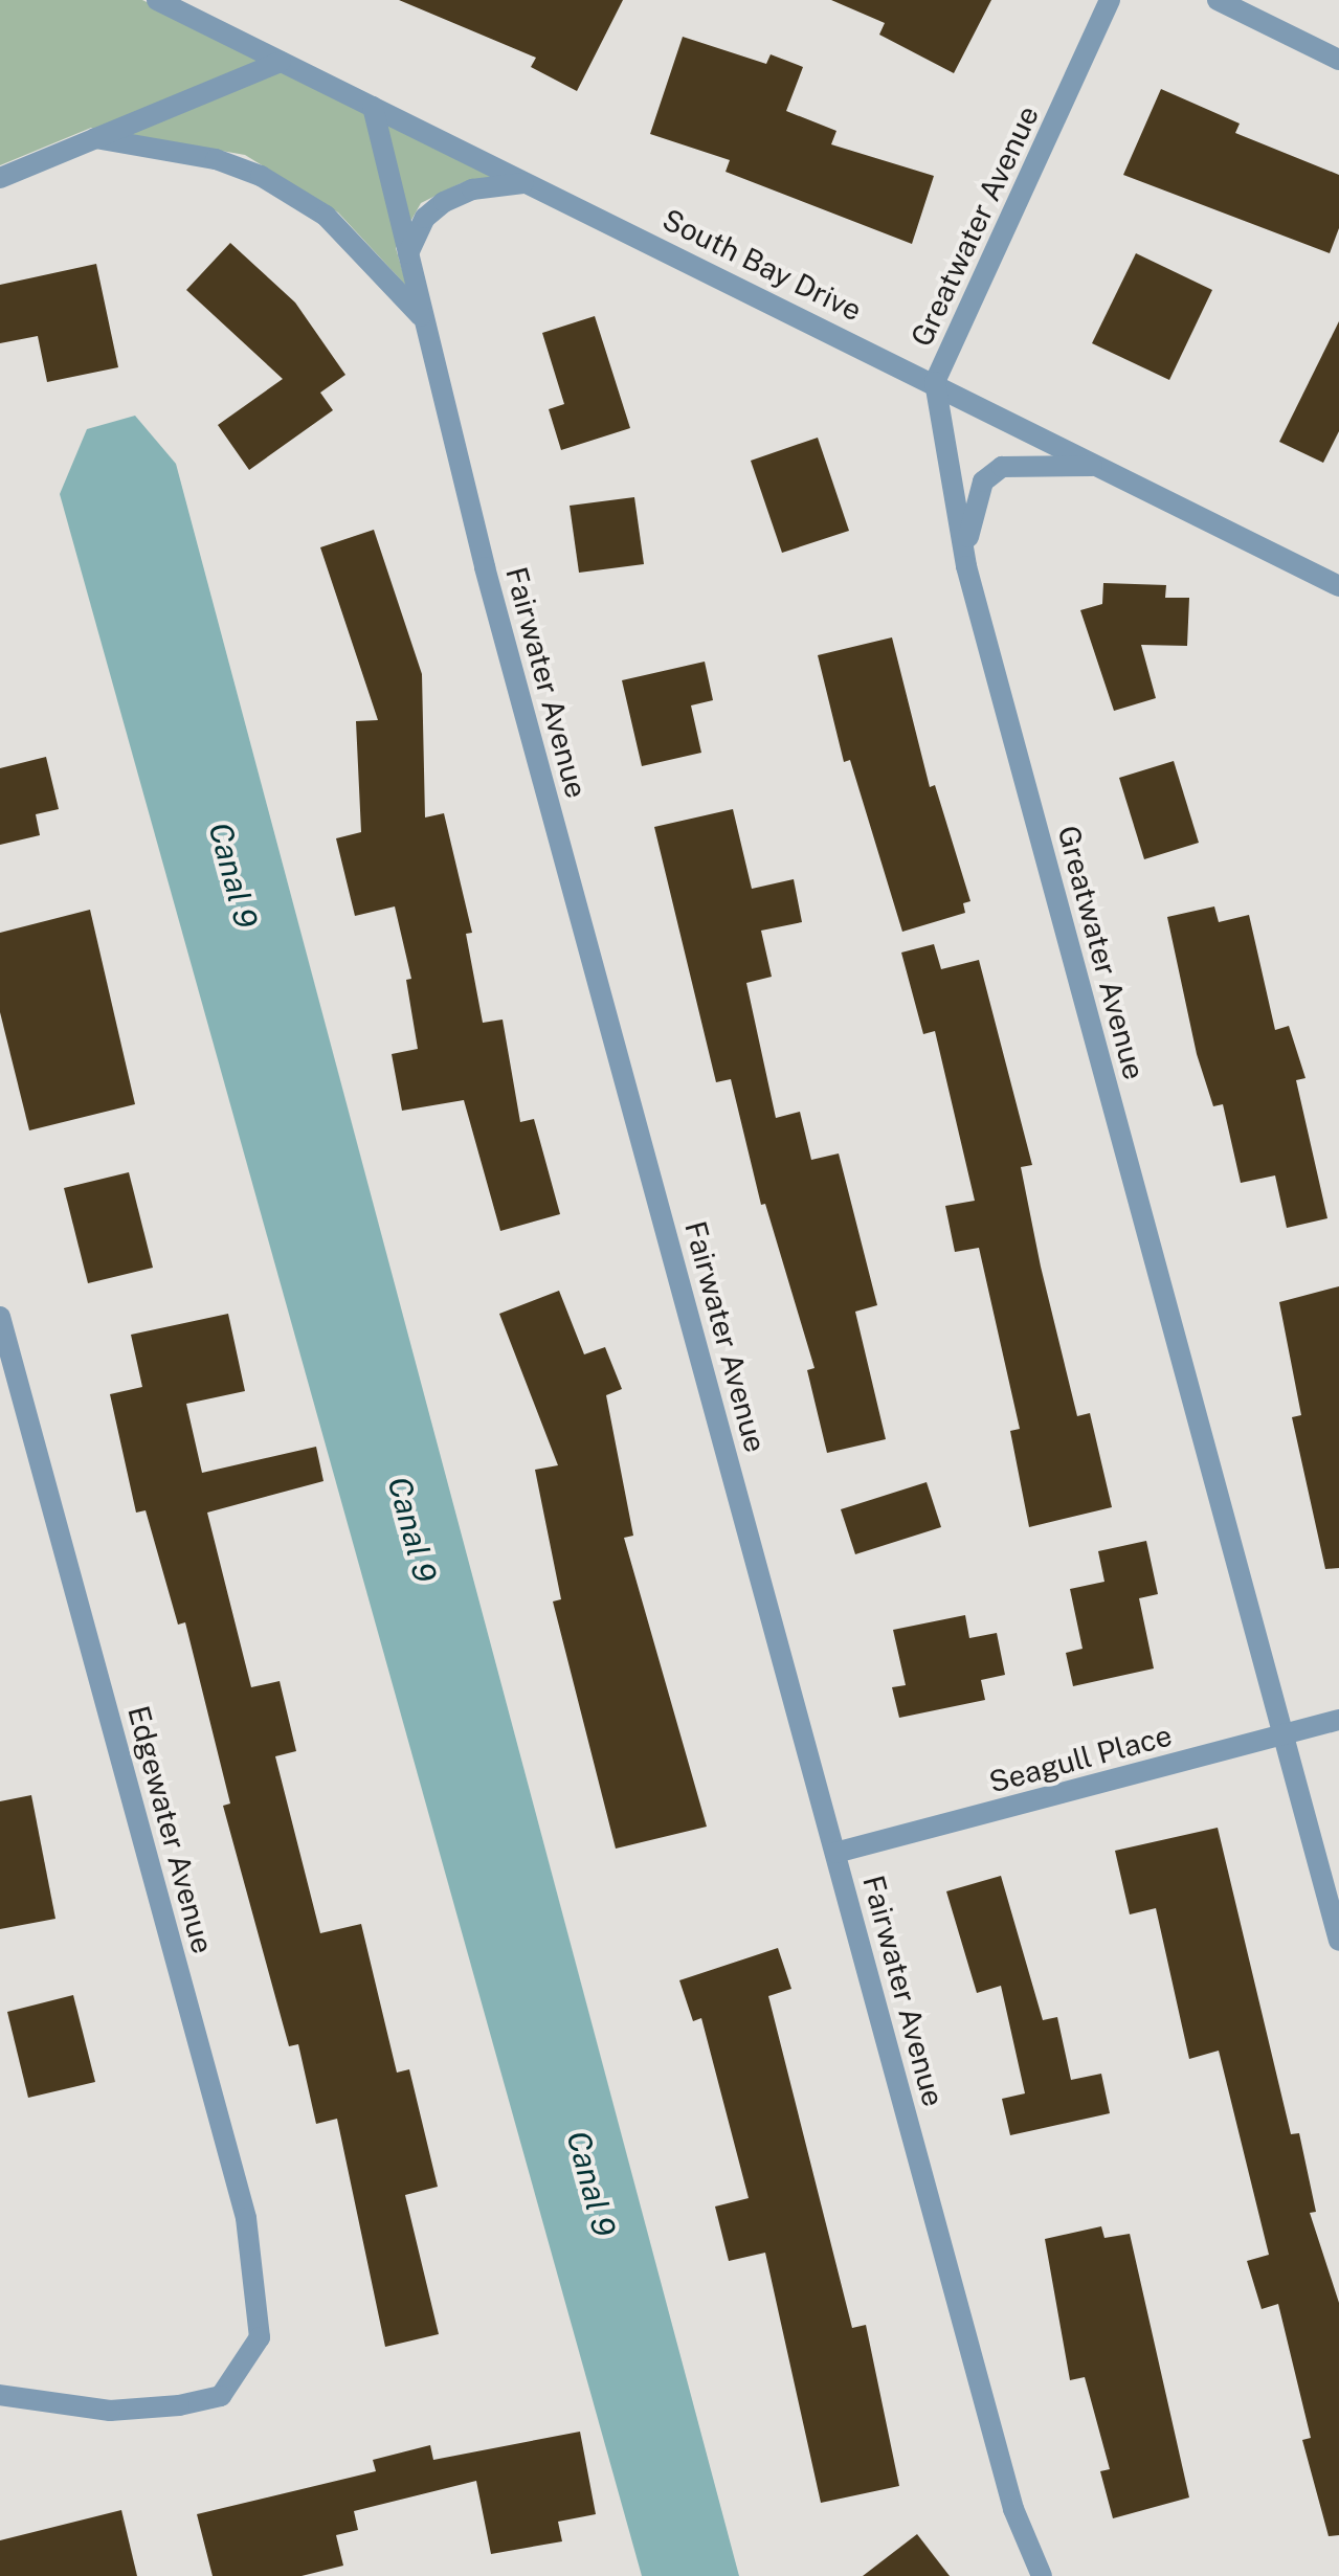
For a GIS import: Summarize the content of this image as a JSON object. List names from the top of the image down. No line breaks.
{"streets":{"street":["Greatwater Avenue","South Bay Drive","Fairwater Avenue","Seagull Place","Edgewater Avenue"]},"crossings":[["Greatwater Avenue","South Bay Drive"],["Greatwater Avenue","Seagull Place"],["South Bay Drive","Fairwater Avenue"],["Fairwater Avenue","Seagull Place"]],"water":["Canal 9"]}
